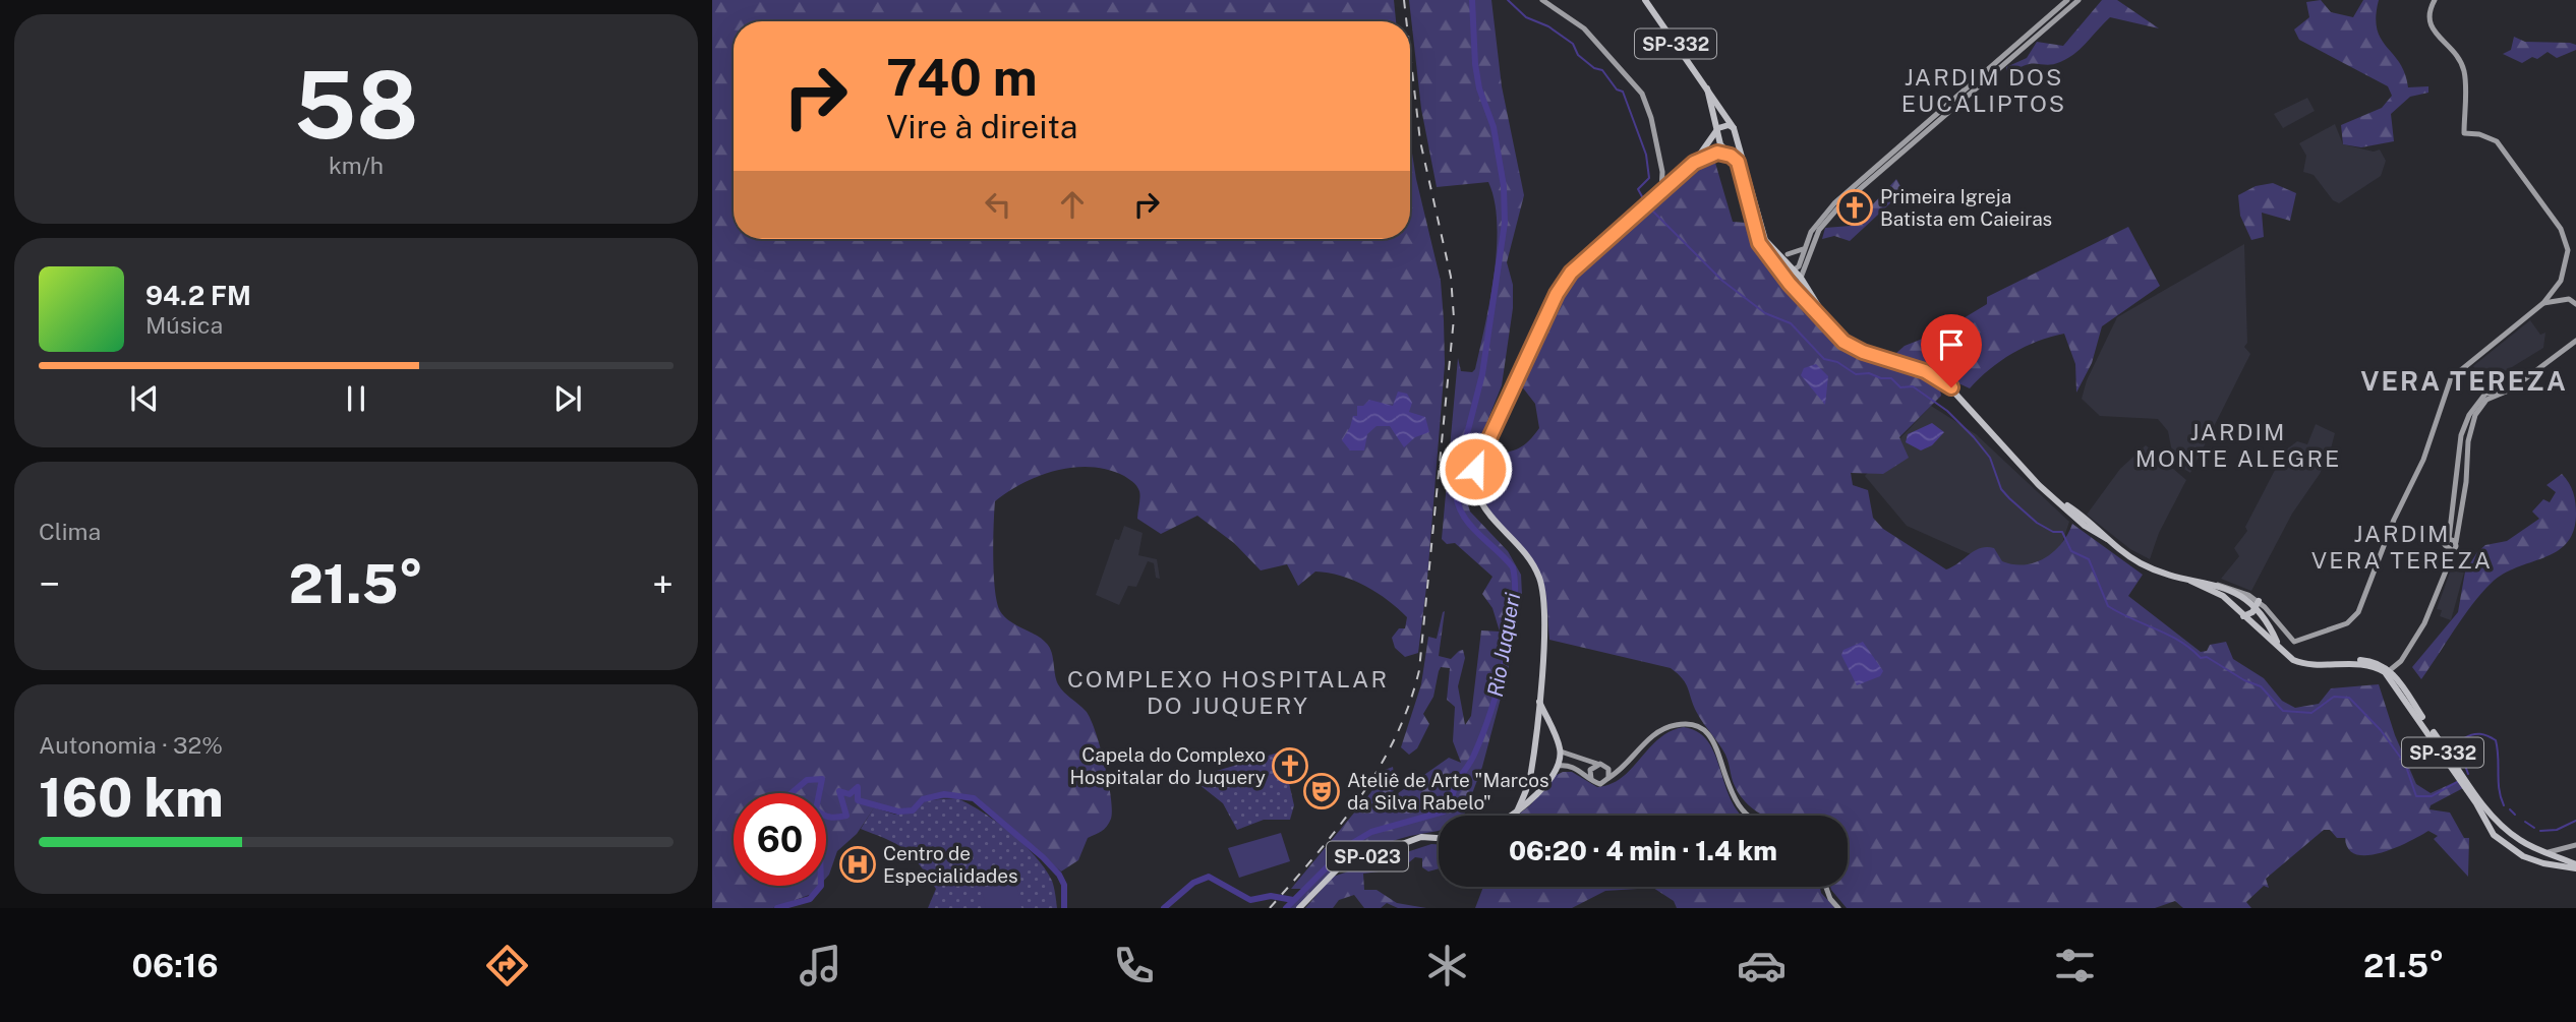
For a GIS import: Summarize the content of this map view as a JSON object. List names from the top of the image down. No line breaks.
{"streets":{"main road":["SP-332","SP-023"]},"districts":["JARDIM DOS EUCALIPTOS","VERA TEREZA","JARDIM MONTE ALEGRE","JARDIM VERA TEREZA","COMPLEXO HOSPITALAR DO JUQUERY"],"water":["Rio Juqueri"],"places":{"church":["Primeira Igreja Batista em Caieiras","Capela do Complexo Hospitalar do Juquery"],"theatre":["Ateliê de Arte \"Marcos da Silva Rabelo\""],"hospital":["Centro de Especialidades"]},"page":{"tile":[["58","km/h"],"Clima",["Autonomia · 32%","160 km"]],"turn":["740 m","Vire à direita"],"song":["94.2 FM","Música"],"heat":["−","21.5°","+"],"limit":"60","trip":"06:20 · 4 min · 1.4 km","tabs":["06:16","21.5°"]}}
